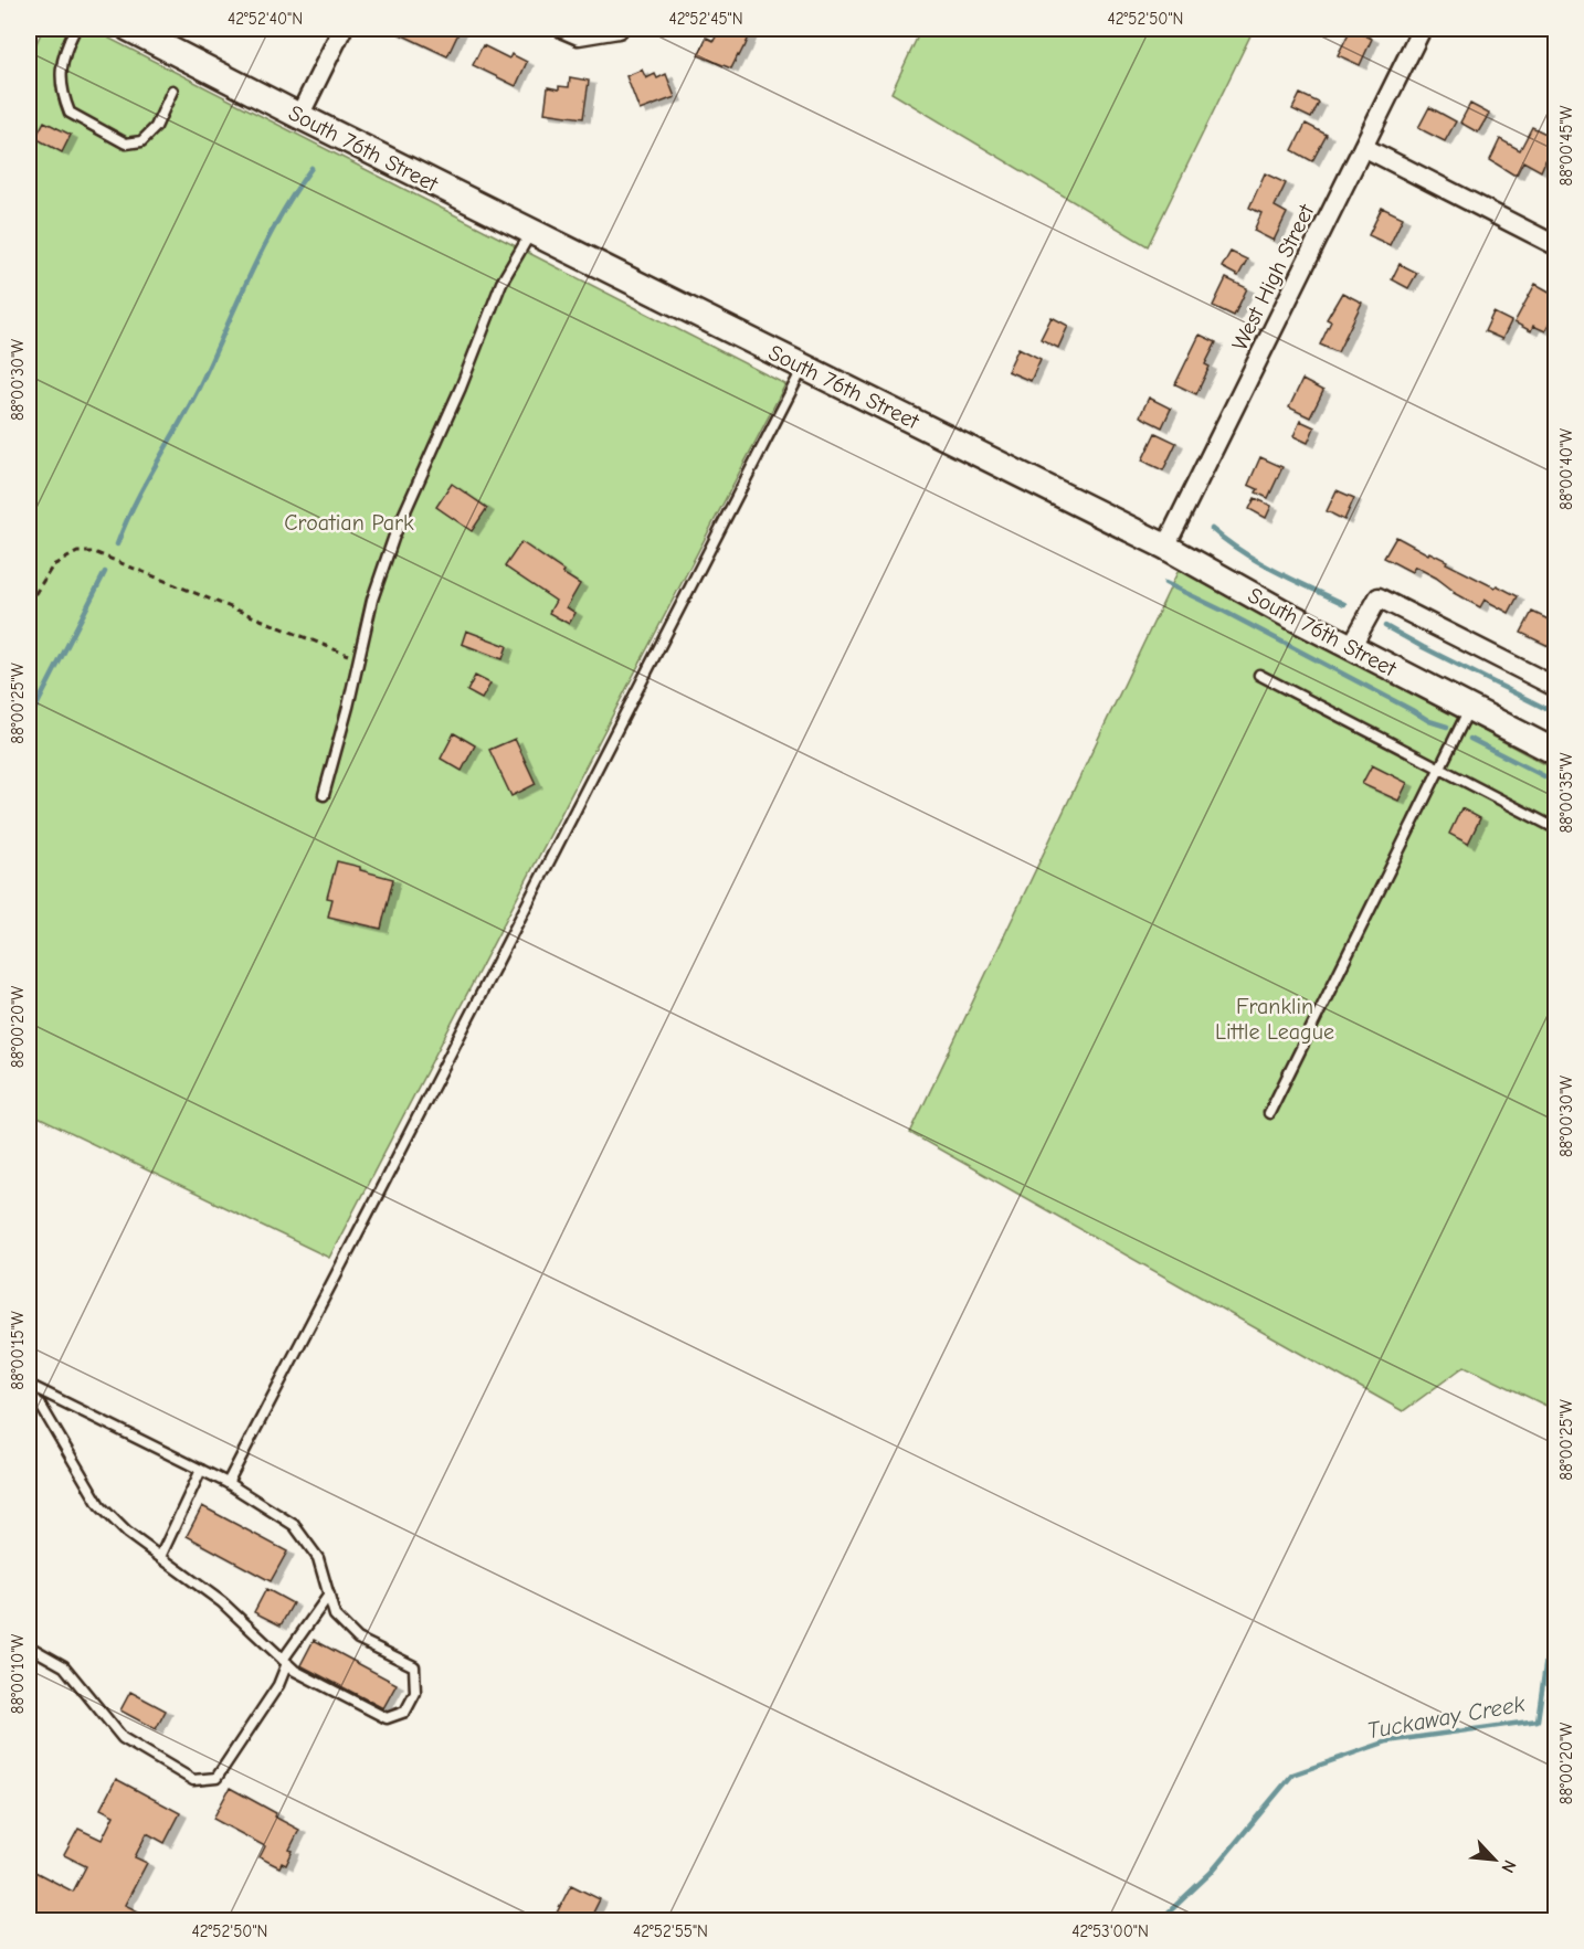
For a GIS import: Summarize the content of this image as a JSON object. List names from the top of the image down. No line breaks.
{"streets":{"main road":["South 76th Street"],"street":["West High Street"]},"crossings":[["South 76th Street","West High Street"]],"water":["Tuckaway Creek"],"parks":["Croatian Park","Franklin Little League"],"north":"bottom right","coordinates":["42°52'40\"N","42°52'45\"N","42°52'50\"N","88°00'45\"W","88°00'30\"W","88°00'40\"W","88°00'25\"W","88°00'35\"W","88°00'20\"W","88°00'15\"W","88°00'10\"W","42°52'55\"N","42°53'00\"N"]}
